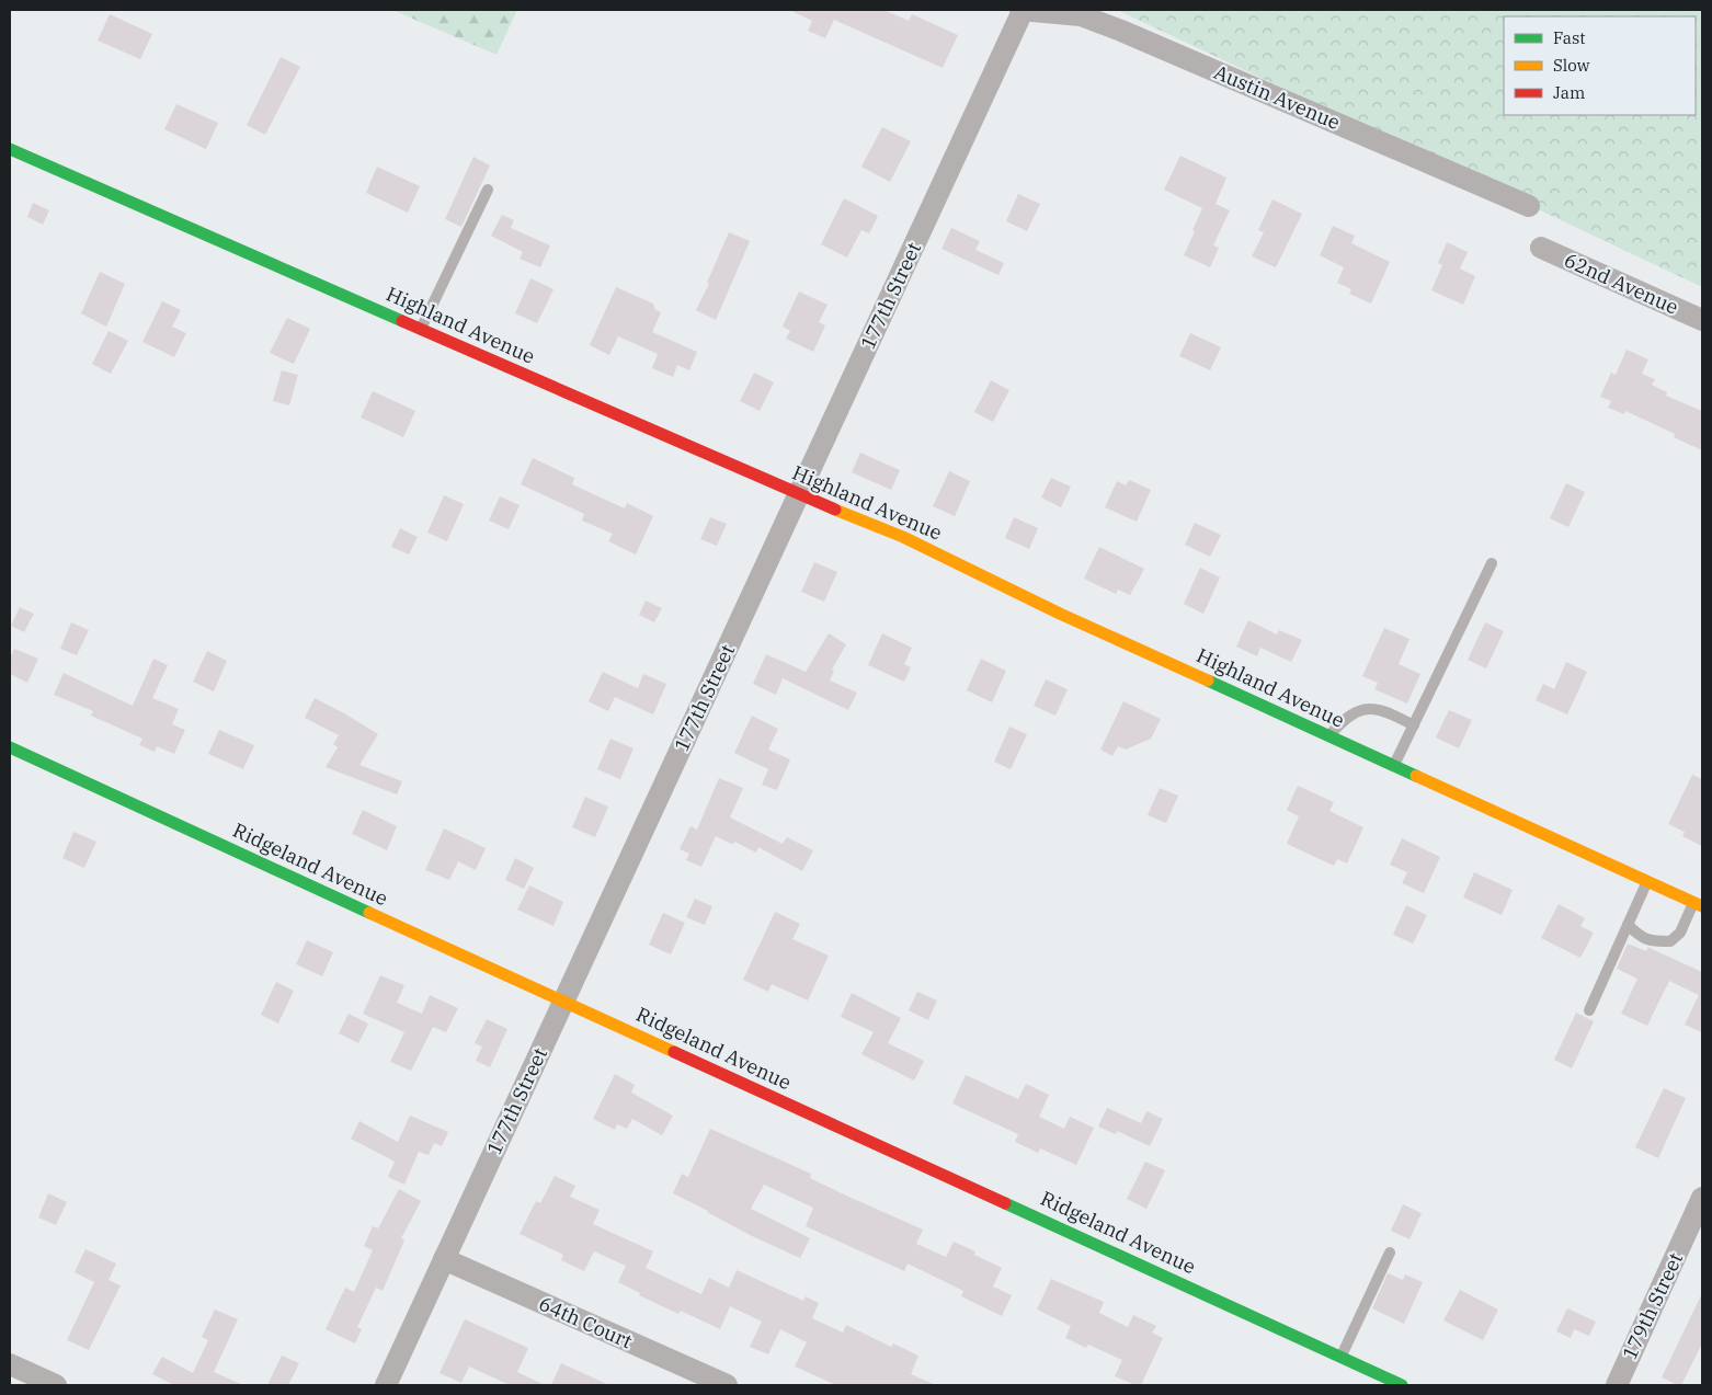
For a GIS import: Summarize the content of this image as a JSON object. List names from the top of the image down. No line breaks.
{"streets":{"street":["Austin Avenue","62nd Avenue","177th Street","Highland Avenue","Ridgeland Avenue","179th Street","64th Court"]},"crossings":[["Austin Avenue","177th Street"],["177th Street","Highland Avenue"],["177th Street","Ridgeland Avenue"],["177th Street","64th Court"]],"legend":["Fast","Slow","Jam"]}
